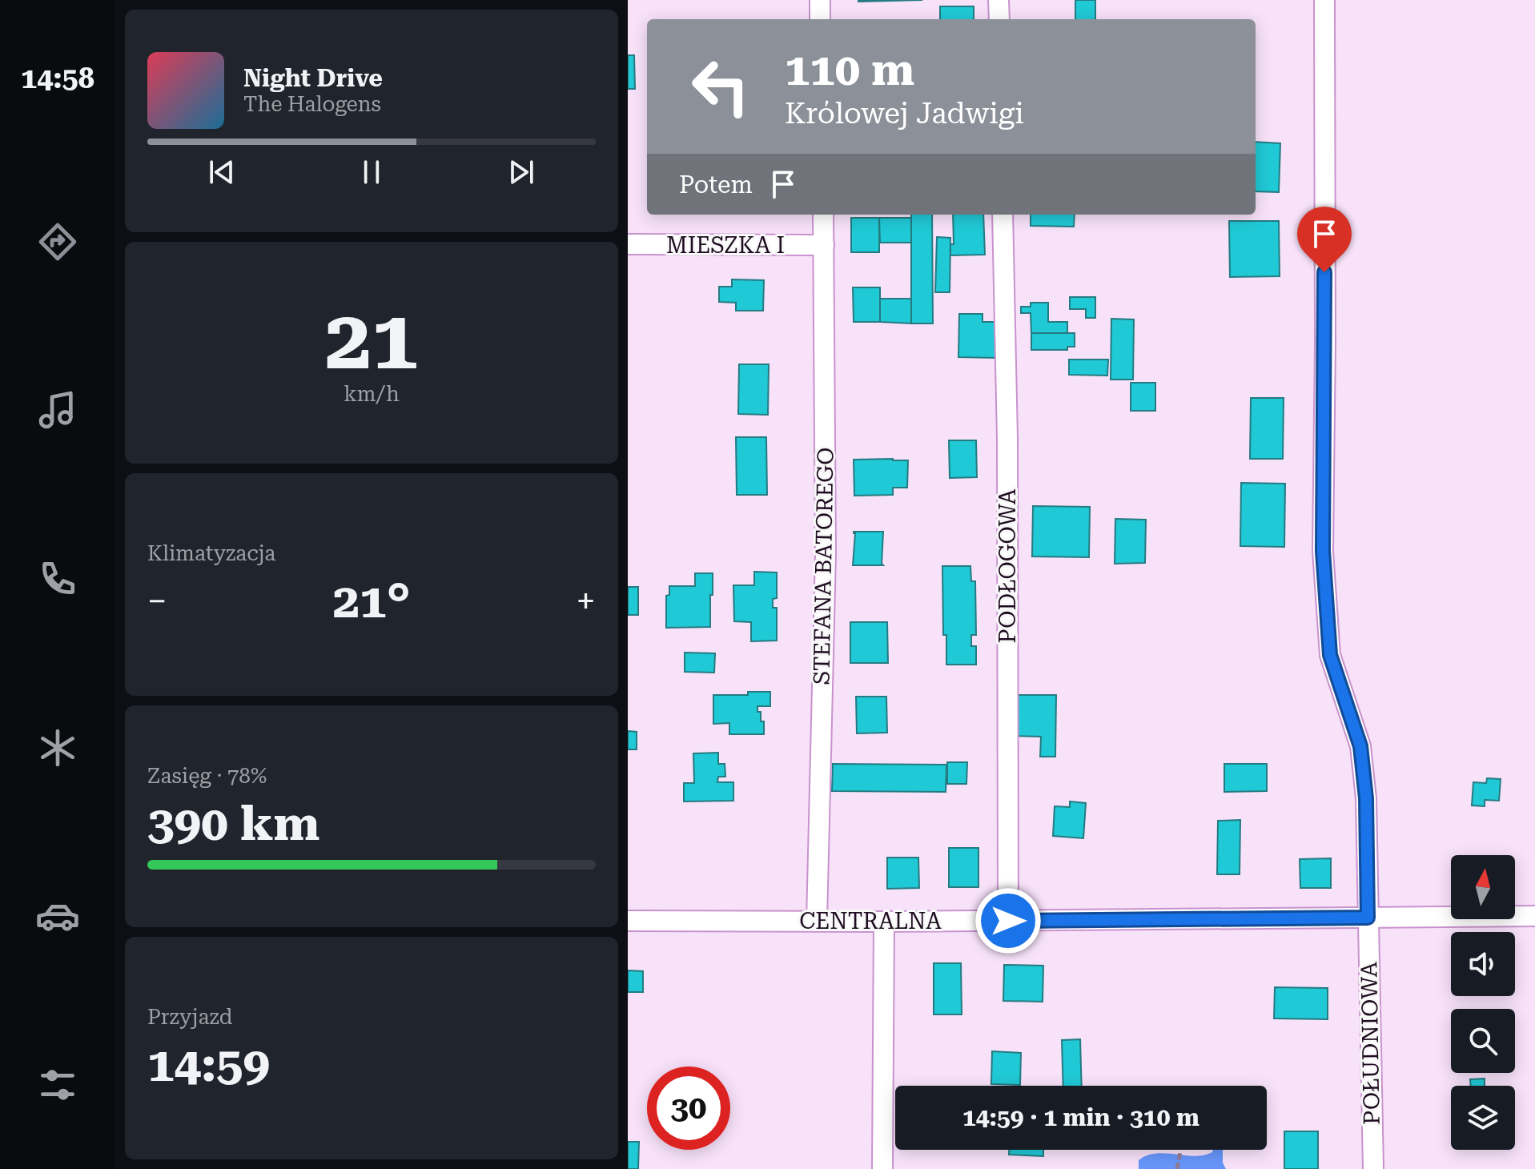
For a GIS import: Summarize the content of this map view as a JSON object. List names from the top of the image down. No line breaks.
{"streets":{"street":["MIESZKA I","STEFANA BATOREGO","PODŁOGOWA","CENTRALNA","POŁUDNIOWA"]},"crossings":[["MIESZKA I","STEFANA BATOREGO"],["STEFANA BATOREGO","CENTRALNA"],["PODŁOGOWA","CENTRALNA"],["CENTRALNA","POŁUDNIOWA"]],"north":"top","page":{"tabs":"14:58","turn":["110 m","Królowej Jadwigi"],"song":["Night Drive","The Halogens"],"then":"Potem","tile":[["21","km/h"],"Klimatyzacja",["Zasięg · 78%","390 km"],["Przyjazd","14:59"]],"heat":["−","21°","+"],"limit":"30","trip":"14:59 · 1 min · 310 m"}}
